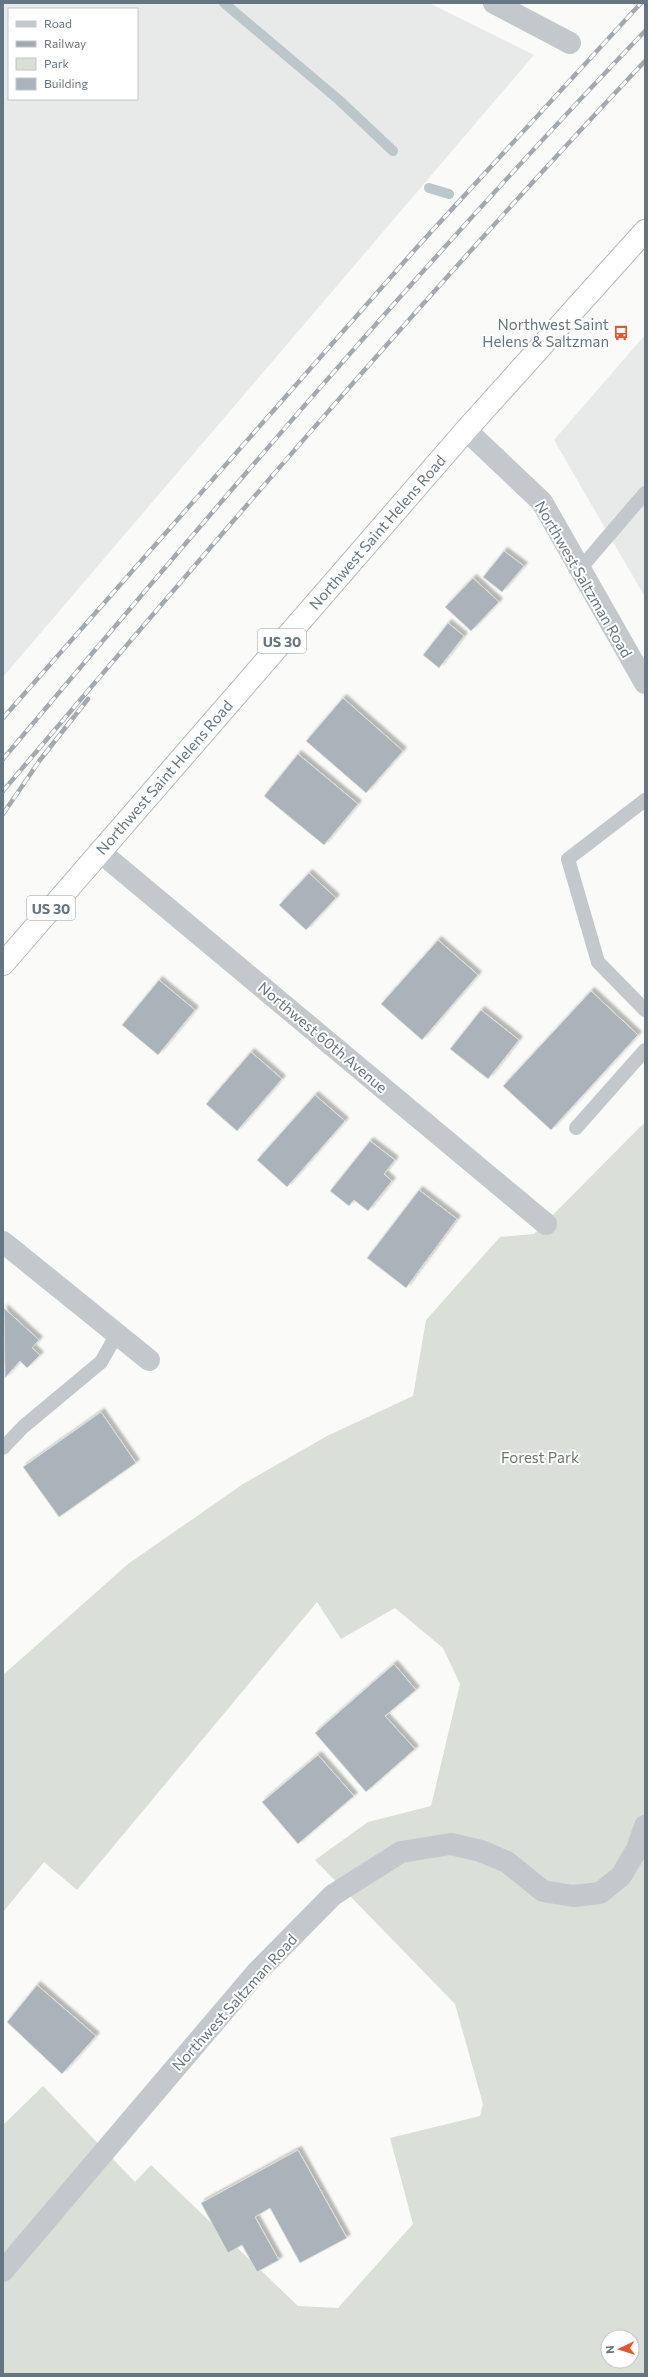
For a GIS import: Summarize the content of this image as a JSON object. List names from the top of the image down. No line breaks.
{"streets":{"highway":["Northwest Saint Helens Road","US 30"],"street":["Northwest Saltzman Road","Northwest 60th Avenue"]},"crossings":[["Northwest Saint Helens Road","Northwest Saltzman Road"],["Northwest Saint Helens Road","Northwest 60th Avenue"]],"parks":["Forest Park"],"places":{"bus stop":["Northwest Saint Helens & Saltzman"]},"legend":["Road","Railway","Park","Building"],"north":"left"}
